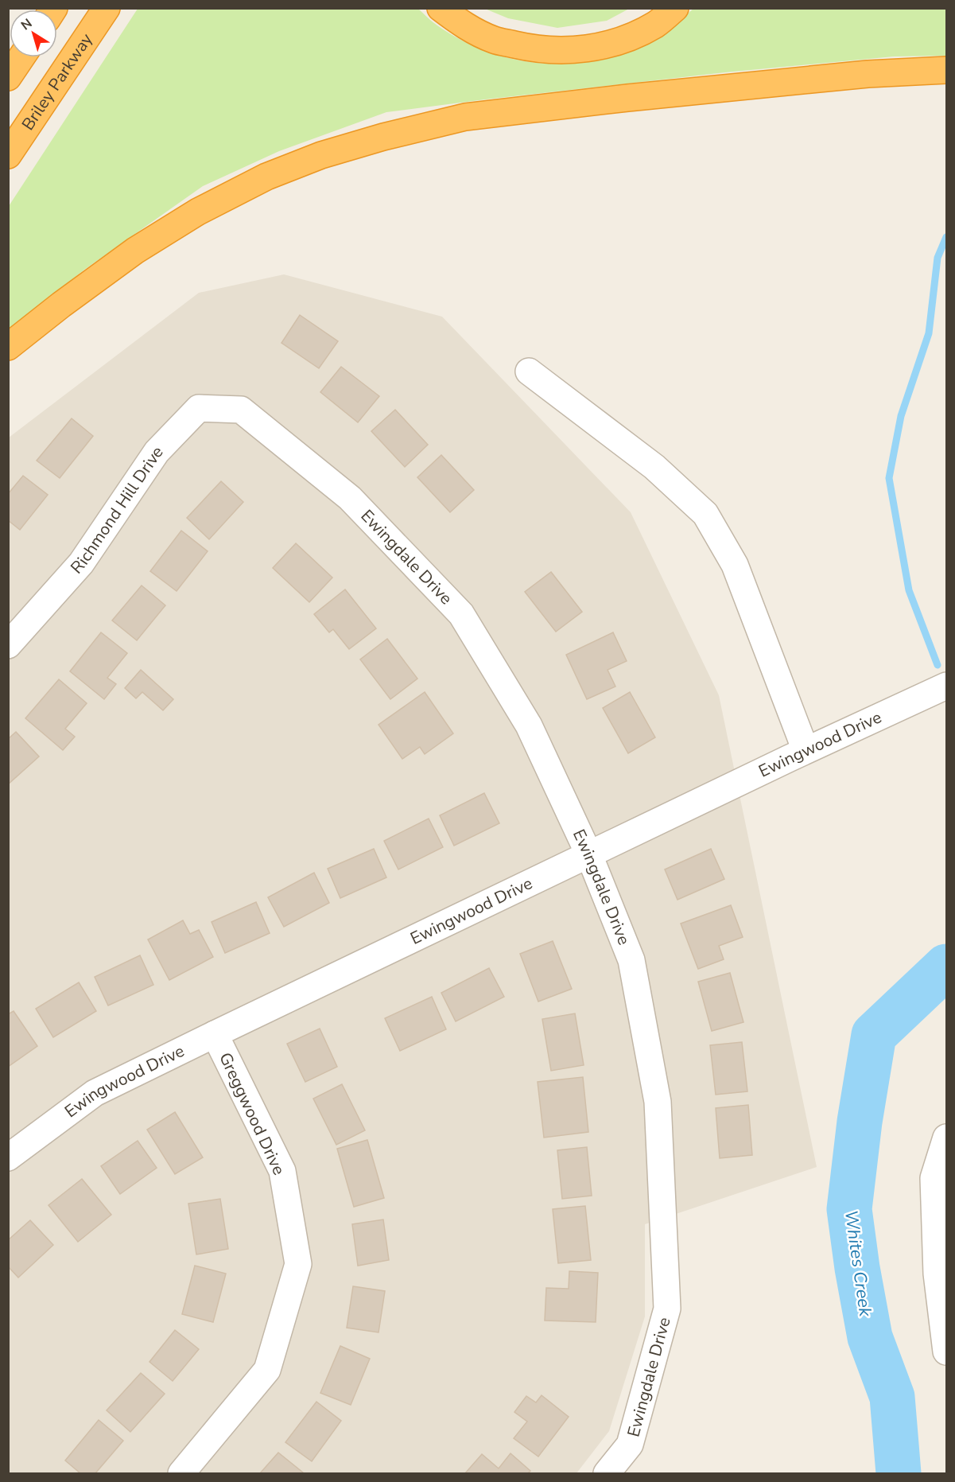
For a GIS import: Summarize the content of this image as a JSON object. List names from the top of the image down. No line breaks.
{"streets":{"highway":["Briley Parkway"],"street":["Richmond Hill Drive","Ewingdale Drive","Ewingwood Drive","Greggwood Drive"]},"crossings":[["Richmond Hill Drive","Ewingdale Drive"],["Ewingdale Drive","Ewingwood Drive"],["Ewingwood Drive","Greggwood Drive"]],"water":["Whites Creek"],"north":"top left"}
